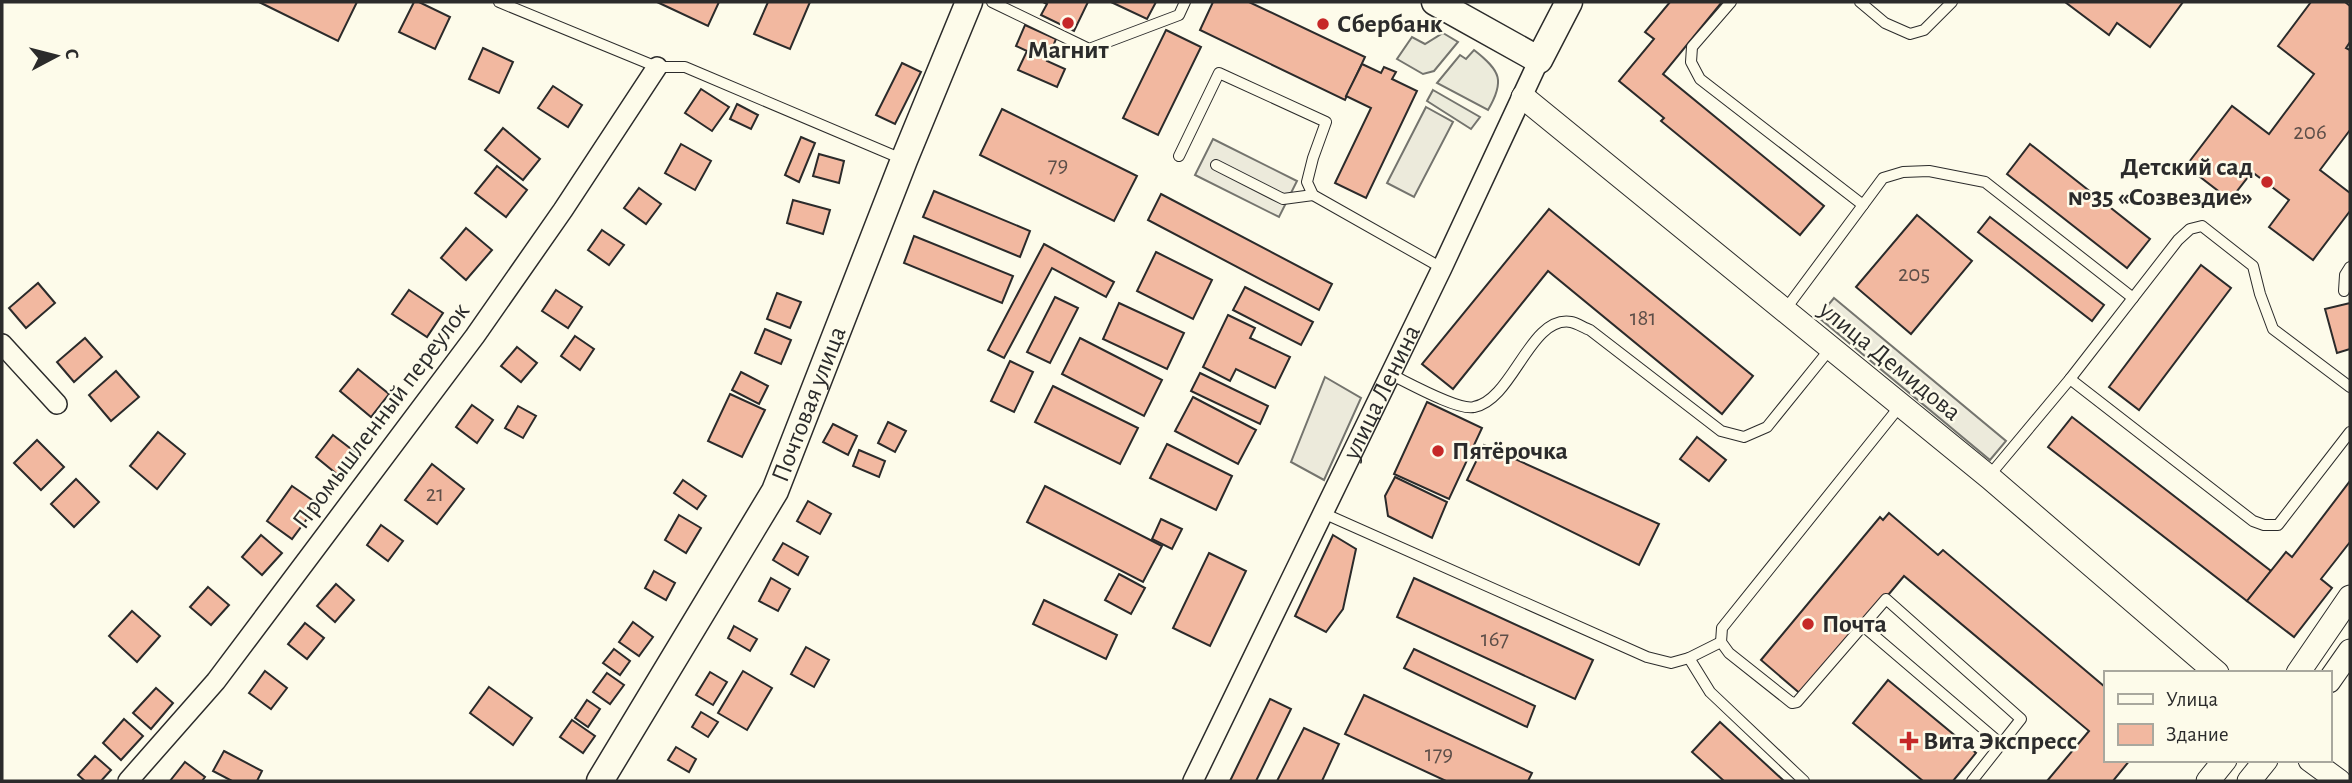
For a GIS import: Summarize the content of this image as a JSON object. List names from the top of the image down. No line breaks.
{"streets":{"main road":["улица Ленина","Почтовая улица"],"street":["улица Демидова","Промышленный переулок"]},"crossings":[["улица Демидова","улица Ленина"]],"places":{"other":["Магнит","Сбербанк","Детский сад №35 «Созвездие»","Пятёрочка","Почта"],"health":["Вита Экспресс"]},"house_numbers":["206","79","205","181","21","167","179"],"legend":["Улица","Здание"],"north":"right"}
